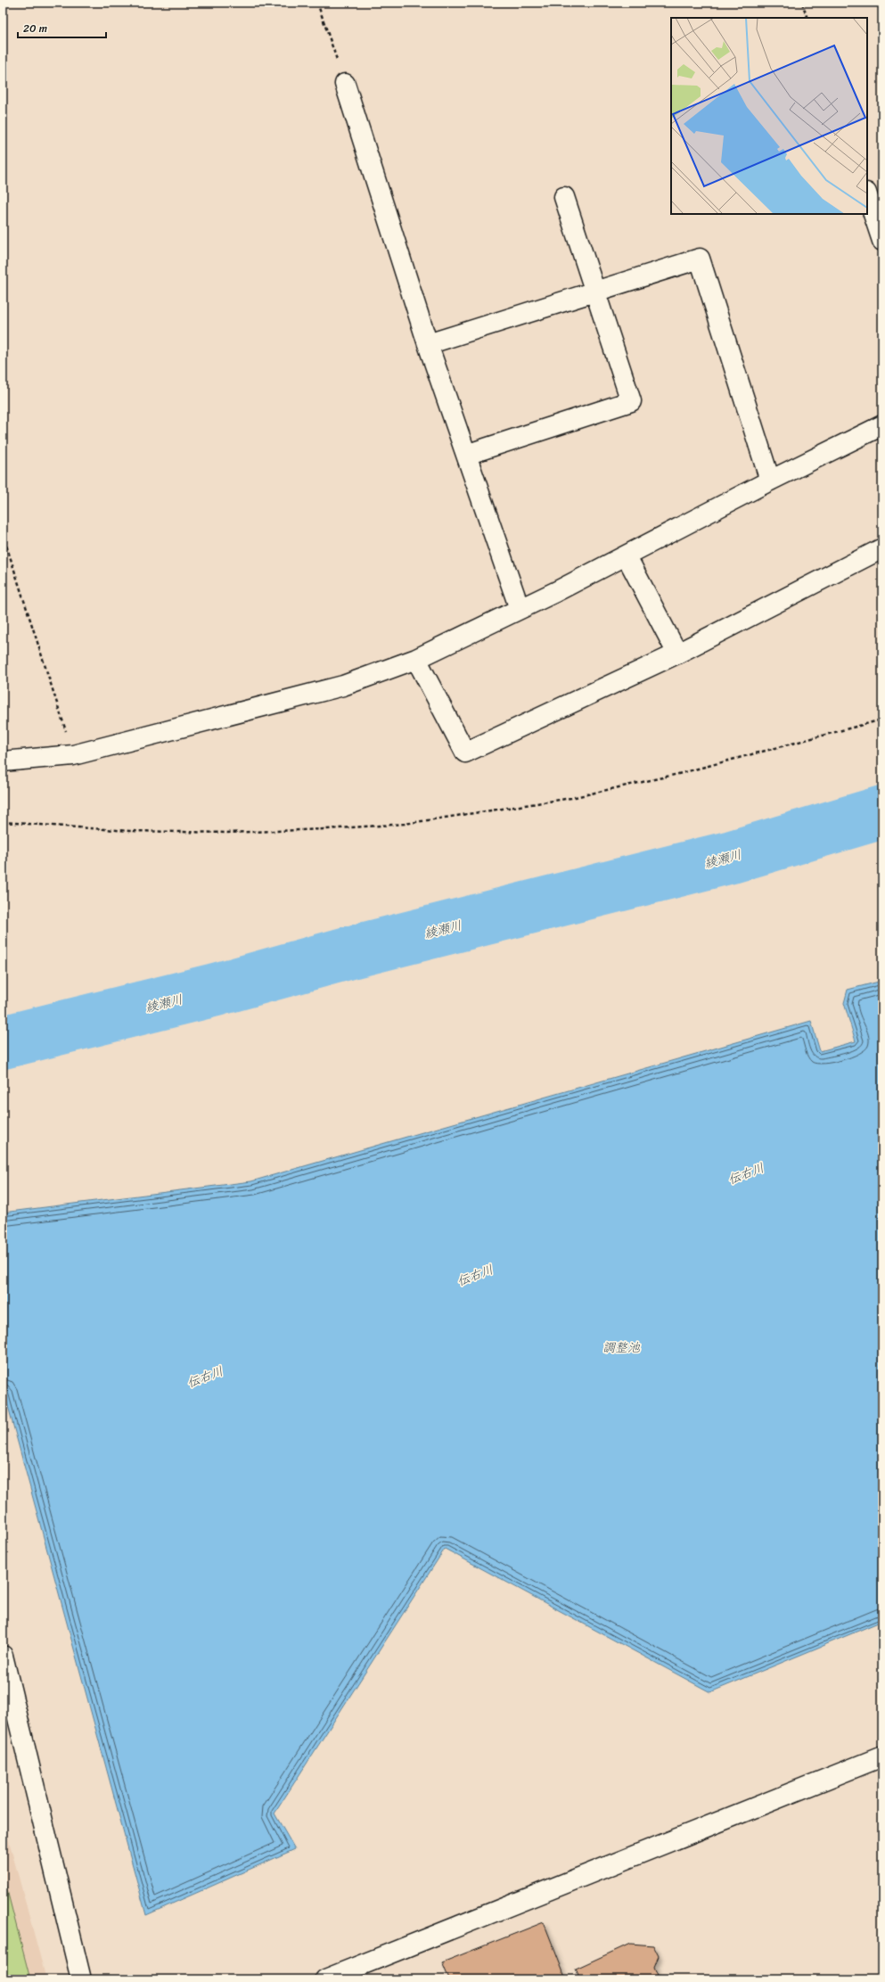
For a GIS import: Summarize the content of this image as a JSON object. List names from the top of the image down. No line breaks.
{"water":["綾瀬川","伝右川","調整池"],"scale_bar":"20 m"}
